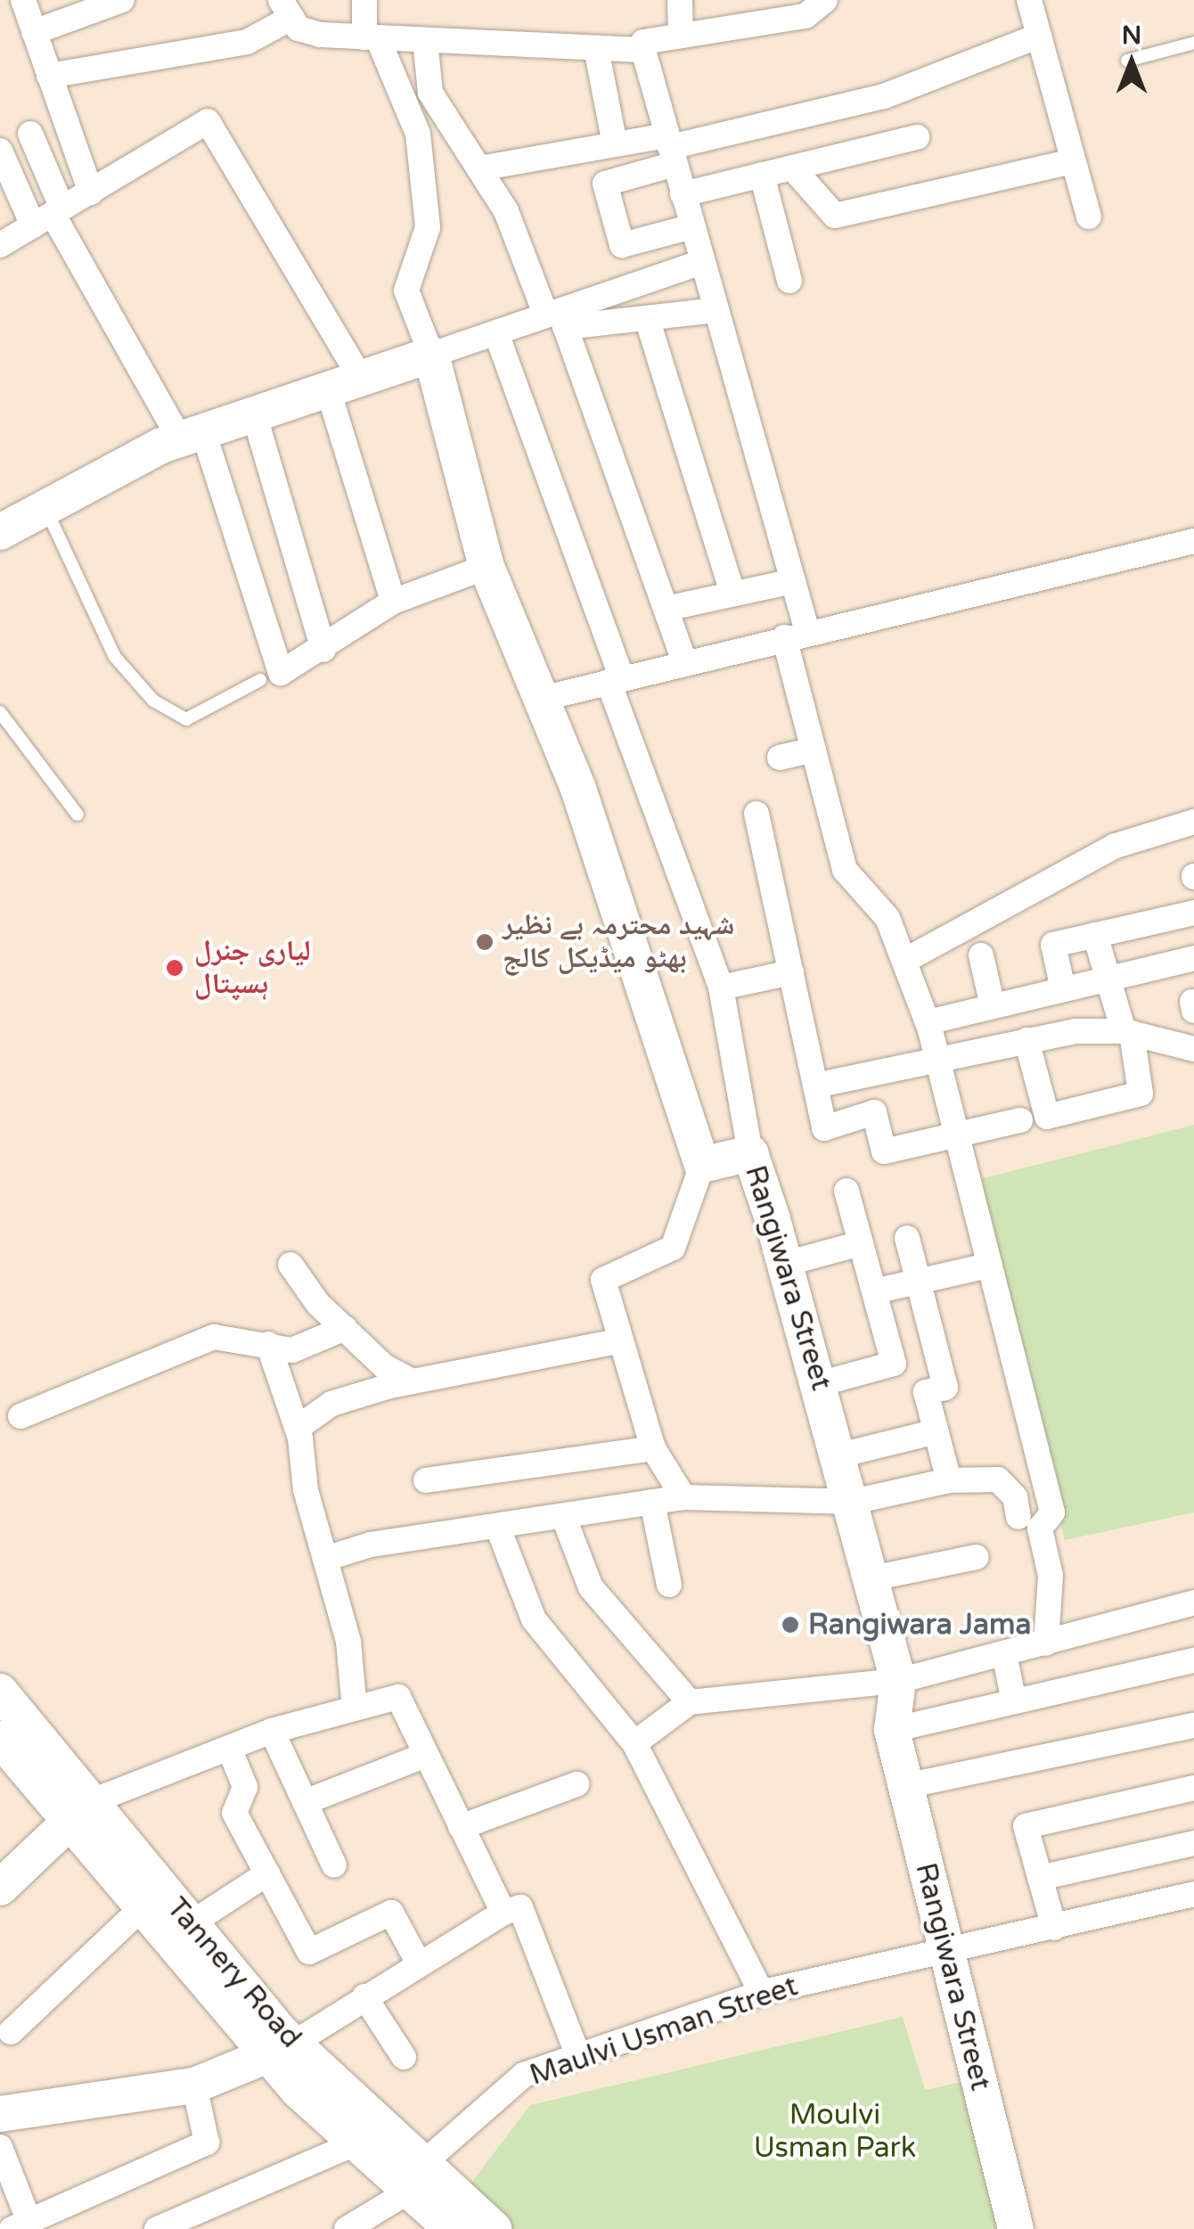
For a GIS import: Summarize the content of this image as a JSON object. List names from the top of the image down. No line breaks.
{"streets":{"street":["Rangiwara Street","Tannery Road","Maulvi Usman Street"]},"crossings":[["Rangiwara Street","Maulvi Usman Street"],["Tannery Road","Maulvi Usman Street"]],"parks":["Moulvi Usman Park"],"places":["شہید محترمہ بے نظیر بھٹو میڈیکل کالج","لیاری جنرل ہسپتال","Rangiwara Jama"],"north":"top"}
